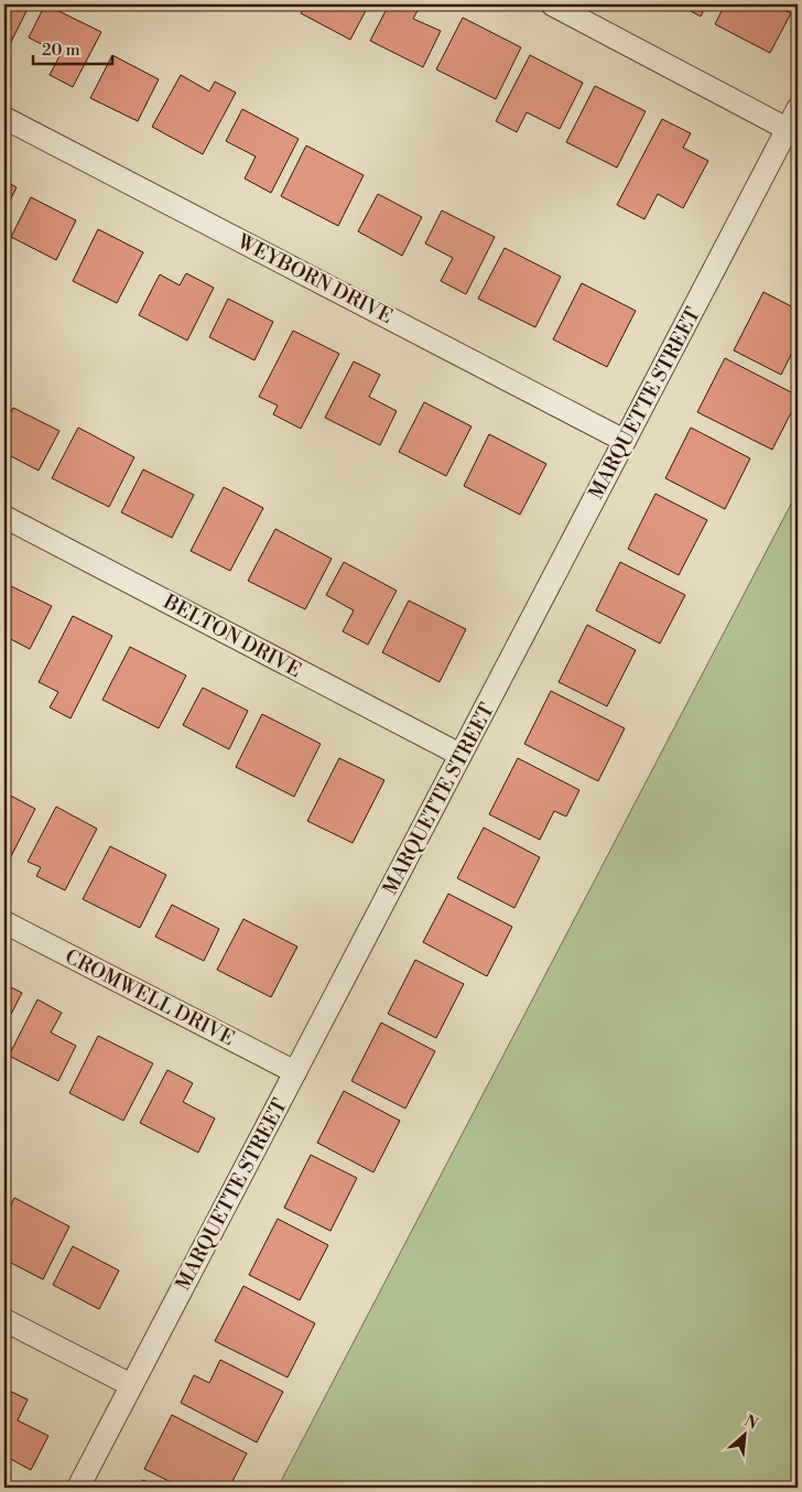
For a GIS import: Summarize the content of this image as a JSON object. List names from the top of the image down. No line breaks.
{"streets":{"street":["WEYBORN DRIVE","MARQUETTE STREET","BELTON DRIVE","CROMWELL DRIVE"]},"crossings":[["WEYBORN DRIVE","MARQUETTE STREET"],["MARQUETTE STREET","BELTON DRIVE"],["MARQUETTE STREET","CROMWELL DRIVE"]],"scale_bar":"20 m","north":"top right"}
